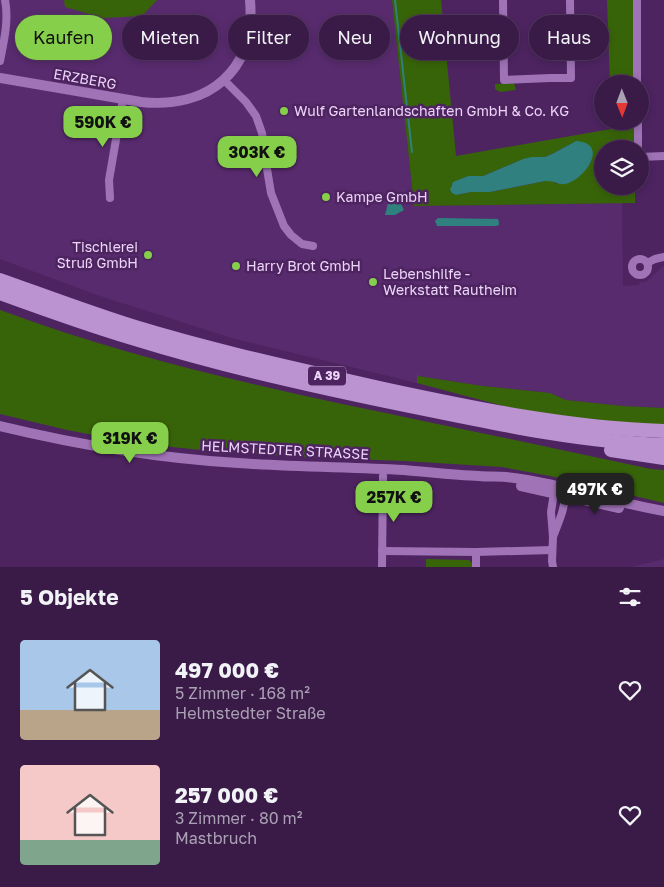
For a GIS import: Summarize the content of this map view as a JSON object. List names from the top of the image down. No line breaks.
{"streets":{"highway":["A 39"],"street":["ERZBERG","HELMSTEDTER STRASSE"]},"places":["Wulf Gartenlandschaften GmbH & Co. KG","Kampe GmbH","Tischlerei Struß GmbH","Harry Brot GmbH","Lebenshilfe - Werkstatt Rautheim"],"north":"bottom","page":{"chip":["Kaufen","Mieten","Filter","Neu","Wohnung","Haus"],"price":["590K €","303K €","319K €","497K €","257K €"],"heading":"5 Objekte","list":[{"name":"497 000 €","note":"5 Zimmer · 168 m² · Helmstedter Straße"},{"name":"257 000 €","note":"3 Zimmer · 80 m² · Mastbruch"}]}}
